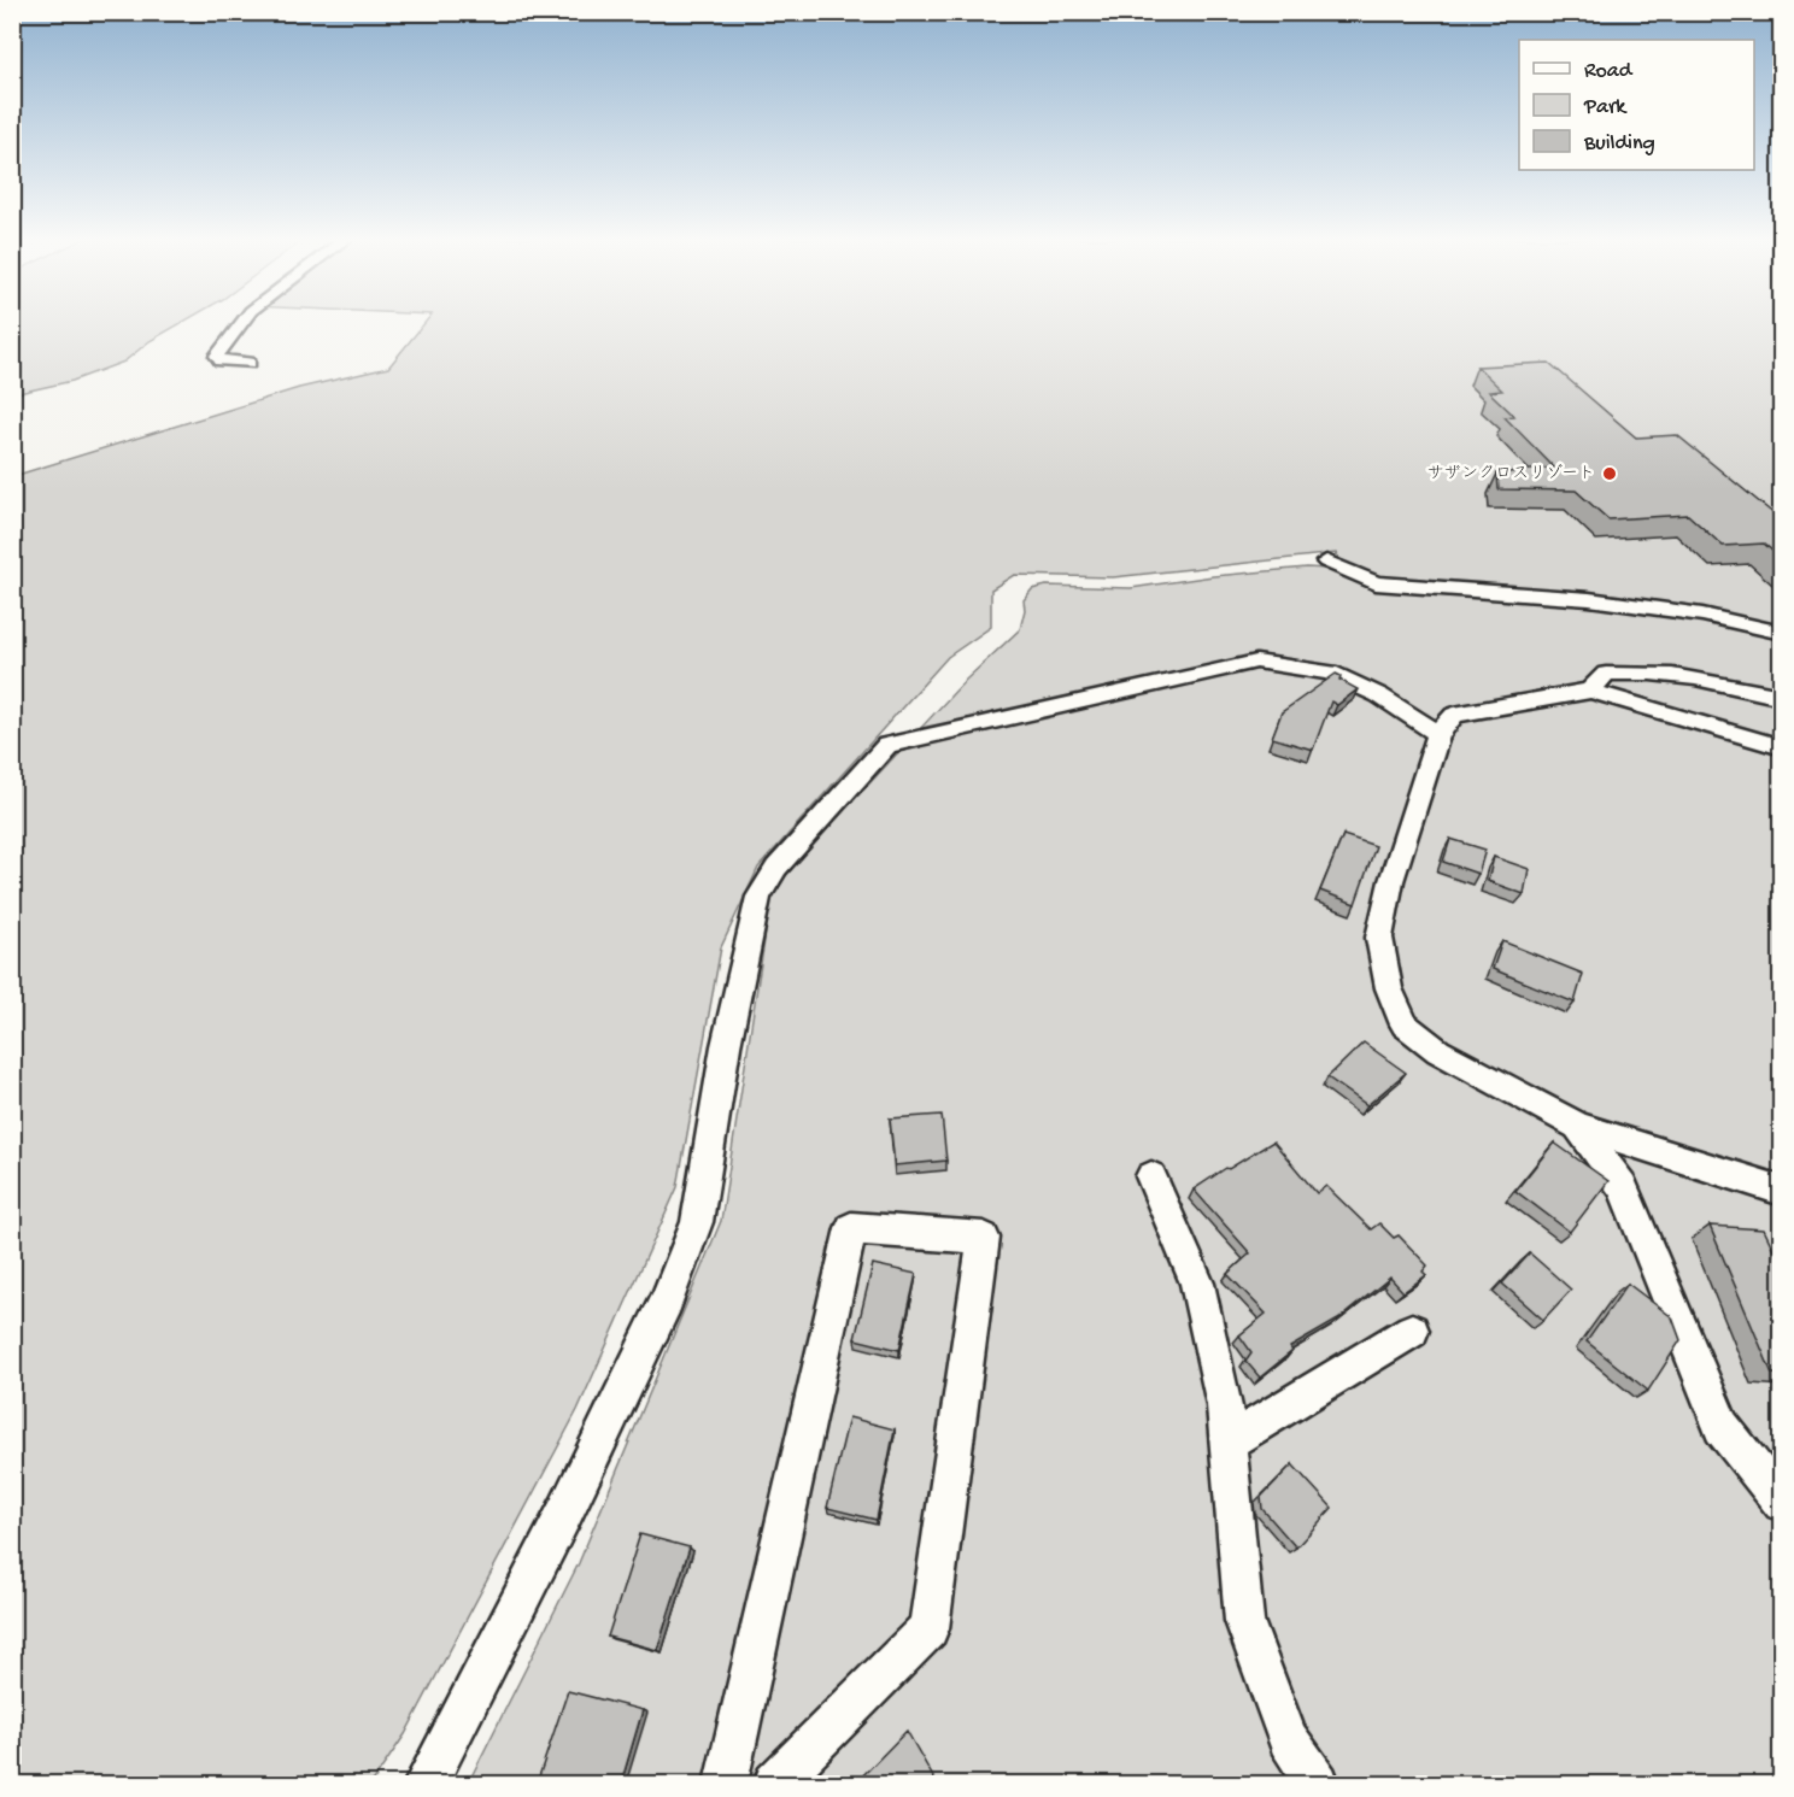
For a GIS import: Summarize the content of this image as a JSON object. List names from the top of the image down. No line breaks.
{"places":["サザンクロスリゾート"],"legend":["Road","Park","Building"]}
